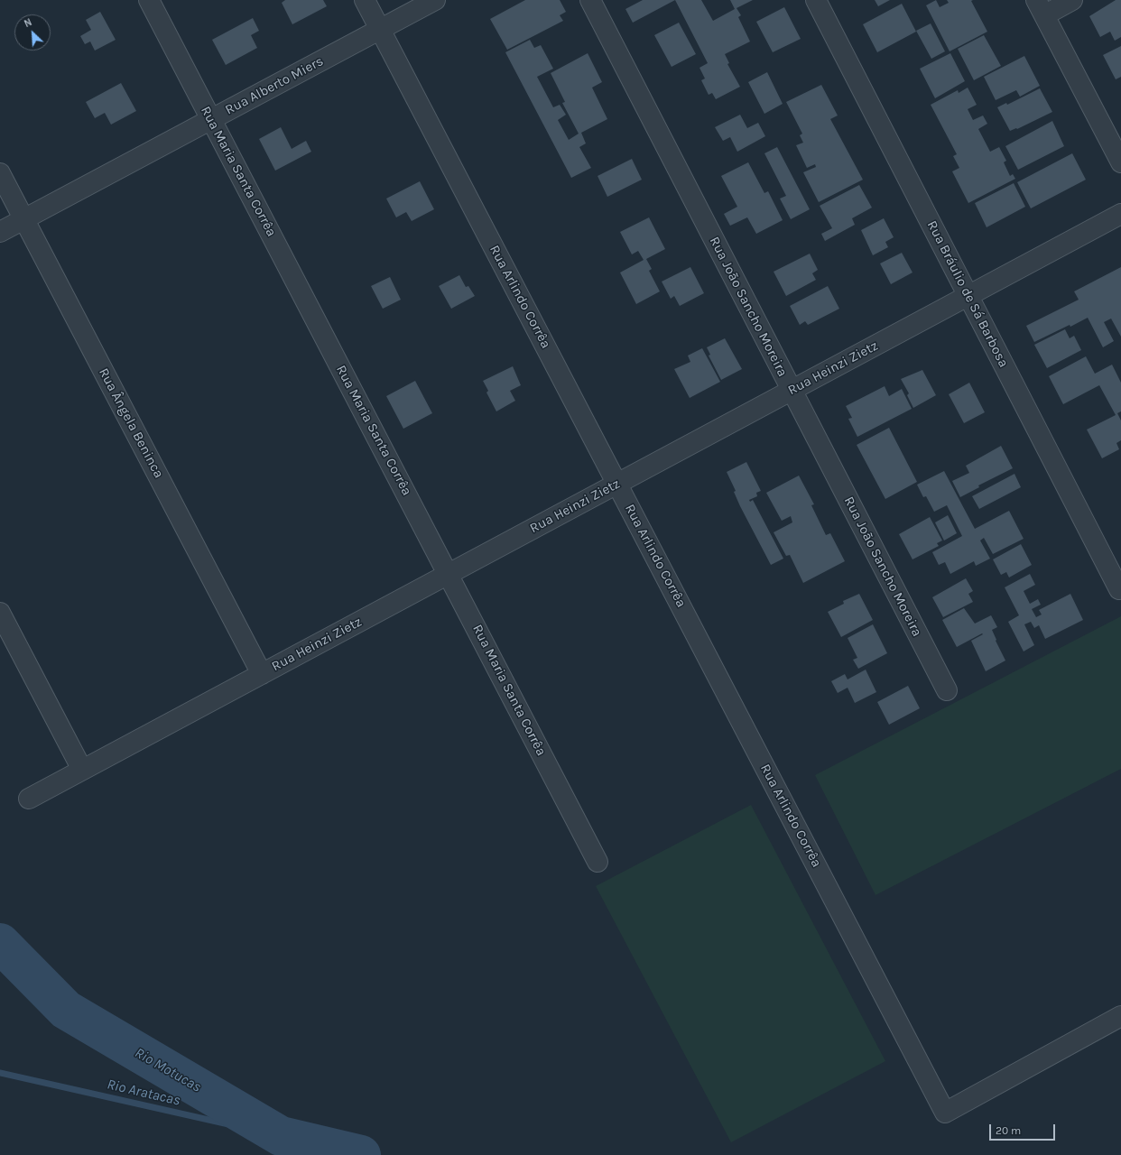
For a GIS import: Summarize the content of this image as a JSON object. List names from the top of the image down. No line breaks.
{"streets":{"street":["Rua Alberto Miers","Rua Maria Santa Corrêa","Rua Bráulio de Sá Barbosa","Rua Arlindo Corrêa","Rua João Sancho Moreira","Rua Heinzi Zietz","Rua Ângela Beninca"]},"crossings":[["Rua Alberto Miers","Rua Maria Santa Corrêa"],["Rua Alberto Miers","Rua Arlindo Corrêa"],["Rua Alberto Miers","Rua Ângela Beninca"],["Rua Maria Santa Corrêa","Rua Heinzi Zietz"],["Rua Bráulio de Sá Barbosa","Rua Heinzi Zietz"],["Rua Arlindo Corrêa","Rua Heinzi Zietz"],["Rua João Sancho Moreira","Rua Heinzi Zietz"],["Rua Heinzi Zietz","Rua Ângela Beninca"]],"water":["Rio Motucas","Rio Aratacas"],"scale_bar":"20 m","north":"top left"}
